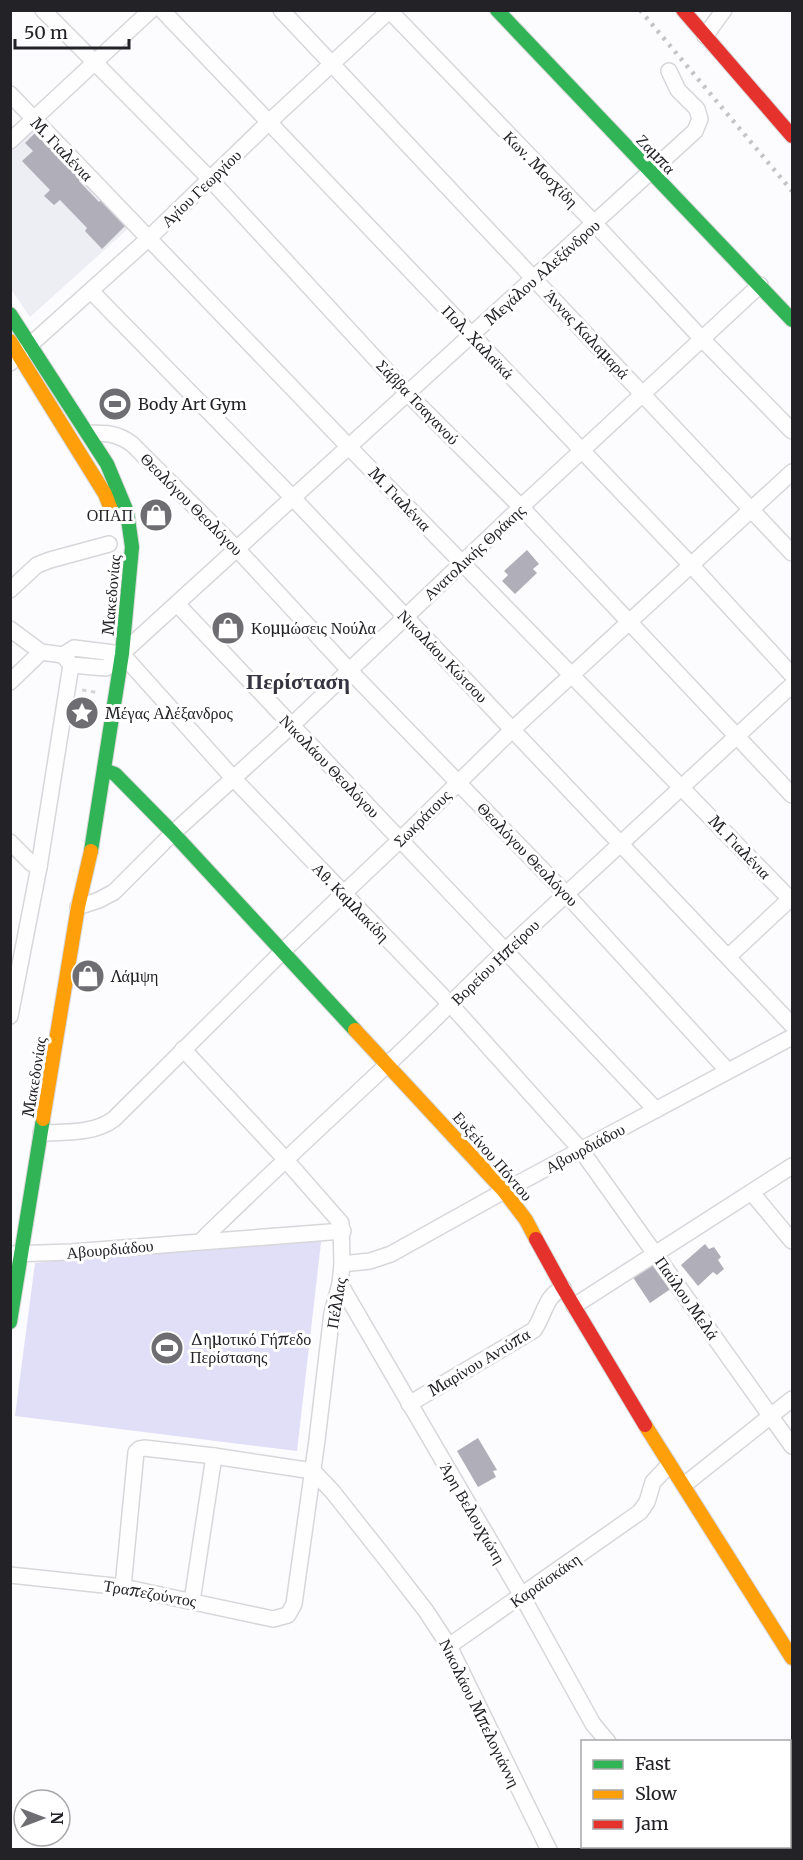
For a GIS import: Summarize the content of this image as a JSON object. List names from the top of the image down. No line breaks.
{"streets":{"street":["Μ. Γιαλένια","Ζαμπα","Κων. Μοσχίδη","Αγίου Γεωργίου","Μεγάλου Αλεξάνδρου","Άννας Καλαμαρά","Πολ. Χαλαϊκά","Σάββα Τσαγανού","Θεολόγου Θεολόγου","Ανατολικής Θράκης","Μακεδονίας","Νικολάου Κώτσου","Νικολάου Θεολόγου","Σωκράτους","Αθ. Καμλακίδη","Βορείου Ηπείρου","Αβουρδιάδου","Ευξείνου Πόντου","Παύλου Μελά","Πέλλας","Μαρίνου Αντύπα","Άρη Βελουχιώτη","Καραϊσκάκη","Τραπεζούντος","Νικολάου Μπελογιάννη"]},"crossings":[["Μ. Γιαλένια","Αγίου Γεωργίου"],["Μ. Γιαλένια","Μεγάλου Αλεξάνδρου"],["Μ. Γιαλένια","Ανατολικής Θράκης"],["Μ. Γιαλένια","Σωκράτους"],["Μ. Γιαλένια","Βορείου Ηπείρου"],["Ζαμπα","Μεγάλου Αλεξάνδρου"],["Ζαμπα","Ανατολικής Θράκης"],["Κων. Μοσχίδη","Αγίου Γεωργίου"],["Κων. Μοσχίδη","Μεγάλου Αλεξάνδρου"],["Κων. Μοσχίδη","Ανατολικής Θράκης"],["Αγίου Γεωργίου","Άννας Καλαμαρά"],["Αγίου Γεωργίου","Πολ. Χαλαϊκά"],["Αγίου Γεωργίου","Σάββα Τσαγανού"],["Αγίου Γεωργίου","Μακεδονίας"],["Αγίου Γεωργίου","Νικολάου Κώτσου"],["Μεγάλου Αλεξάνδρου","Άννας Καλαμαρά"],["Μεγάλου Αλεξάνδρου","Πολ. Χαλαϊκά"],["Μεγάλου Αλεξάνδρου","Σάββα Τσαγανού"],["Μεγάλου Αλεξάνδρου","Θεολόγου Θεολόγου"],["Μεγάλου Αλεξάνδρου","Μακεδονίας"],["Μεγάλου Αλεξάνδρου","Νικολάου Κώτσου"],["Μεγάλου Αλεξάνδρου","Νικολάου Θεολόγου"],["Μεγάλου Αλεξάνδρου","Αθ. Καμλακίδη"],["Άννας Καλαμαρά","Ανατολικής Θράκης"],["Άννας Καλαμαρά","Σωκράτους"],["Πολ. Χαλαϊκά","Ανατολικής Θράκης"],["Πολ. Χαλαϊκά","Σωκράτους"],["Σάββα Τσαγανού","Ανατολικής Θράκης"],["Σάββα Τσαγανού","Σωκράτους"],["Σάββα Τσαγανού","Βορείου Ηπείρου"],["Θεολόγου Θεολόγου","Ανατολικής Θράκης"],["Θεολόγου Θεολόγου","Μακεδονίας"],["Θεολόγου Θεολόγου","Σωκράτους"],["Θεολόγου Θεολόγου","Βορείου Ηπείρου"],["Θεολόγου Θεολόγου","Αβουρδιάδου"],["Ανατολικής Θράκης","Μακεδονίας"],["Ανατολικής Θράκης","Νικολάου Κώτσου"],["Ανατολικής Θράκης","Νικολάου Θεολόγου"],["Ανατολικής Θράκης","Αθ. Καμλακίδη"],["Ανατολικής Θράκης","Ευξείνου Πόντου"],["Μακεδονίας","Σωκράτους"],["Μακεδονίας","Αθ. Καμλακίδη"],["Μακεδονίας","Αβουρδιάδου"],["Μακεδονίας","Ευξείνου Πόντου"],["Νικολάου Κώτσου","Σωκράτους"],["Νικολάου Κώτσου","Βορείου Ηπείρου"],["Νικολάου Θεολόγου","Σωκράτους"],["Νικολάου Θεολόγου","Βορείου Ηπείρου"],["Νικολάου Θεολόγου","Αβουρδιάδου"],["Σωκράτους","Αθ. Καμλακίδη"],["Σωκράτους","Ευξείνου Πόντου"],["Αθ. Καμλακίδη","Βορείου Ηπείρου"],["Αθ. Καμλακίδη","Αβουρδιάδου"],["Αθ. Καμλακίδη","Παύλου Μελά"],["Βορείου Ηπείρου","Αβουρδιάδου"],["Βορείου Ηπείρου","Ευξείνου Πόντου"],["Αβουρδιάδου","Ευξείνου Πόντου"],["Αβουρδιάδου","Παύλου Μελά"],["Αβουρδιάδου","Πέλλας"],["Ευξείνου Πόντου","Μαρίνου Αντύπα"],["Ευξείνου Πόντου","Καραϊσκάκη"],["Πέλλας","Άρη Βελουχιώτη"],["Πέλλας","Τραπεζούντος"],["Πέλλας","Νικολάου Μπελογιάννη"],["Μαρίνου Αντύπα","Άρη Βελουχιώτη"],["Άρη Βελουχιώτη","Καραϊσκάκη"],["Καραϊσκάκη","Νικολάου Μπελογιάννη"]],"districts":["Περίσταση"],"places":{"sports":["Body Art Gym","Δημοτικό Γήπεδο Περίστασης"],"shop":["ΟΠΑΠ","Κομμώσεις Νούλα","Λάμψη"],"place":["Μέγας Αλέξανδρος"]},"legend":["Fast","Slow","Jam"],"scale_bar":"50 m","north":"right"}
